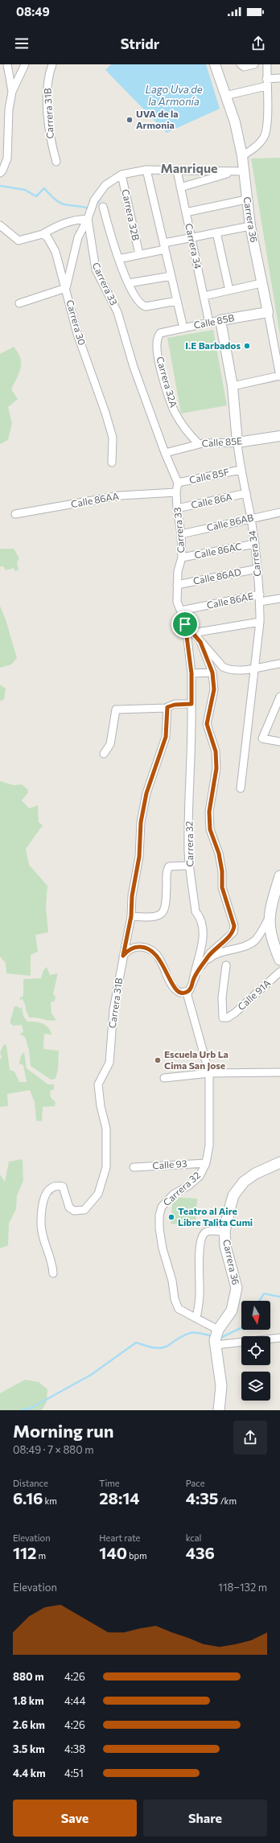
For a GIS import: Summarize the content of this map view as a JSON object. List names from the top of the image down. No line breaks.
{"streets":{"main road":["Carrera 36"],"street":["Carrera 31B","Carrera 32B","Carrera 34","Carrera 33","Calle 85B","Carrera 30","Carrera 32A","Calle 85E","Calle 85F","Calle 86AA","Calle 86A","Calle 86AB","Calle 86AC","Calle 86AD","Calle 86AE","Carrera 32","Calle 91A","Calle 93"]},"crossings":[["Carrera 32B","Carrera 33"],["Carrera 36","Calle 85B"],["Carrera 36","Carrera 32"],["Carrera 34","Calle 85B"],["Carrera 34","Calle 85E"],["Carrera 34","Calle 85F"],["Carrera 34","Calle 86A"],["Carrera 34","Calle 86AB"],["Carrera 34","Calle 86AC"],["Carrera 34","Calle 86AD"],["Carrera 34","Calle 86AE"],["Carrera 33","Calle 85E"],["Carrera 33","Calle 85F"],["Carrera 33","Calle 86AA"],["Carrera 33","Calle 86A"],["Carrera 33","Calle 86AB"],["Carrera 33","Calle 86AC"],["Carrera 33","Calle 86AD"],["Carrera 33","Calle 86AE"],["Carrera 33","Carrera 32"],["Calle 85B","Carrera 32A"],["Carrera 32A","Calle 85E"],["Carrera 32","Calle 93"]],"districts":["Manrique"],"water":["Lago Uva de la Armonía"],"places":["UVA de la Armonia","I.E Barbados","Escuela Urb La Cima San Jose","Teatro al Aire Libre Talita Cumi"],"north":"bottom","page":{"status":"08:49","header":"Stridr","heading":["Morning run","08:49 · 7 × 880 m"],"stats":[["Distance","6.16 km"],["Time","28:14"],["Pace","4:35 /km"],["Elevation","112 m"],["Heart rate","140 bpm"],["kcal","436"]],"chart":["Elevation","118–132 m"],"list":[{"name":"880 m","note":"4:26"},{"name":"1.8 km","note":"4:44"},{"name":"2.6 km","note":"4:26"},{"name":"3.5 km","note":"4:38"},{"name":"4.4 km","note":"4:51"}],"buttons":["Save","Share"]}}
